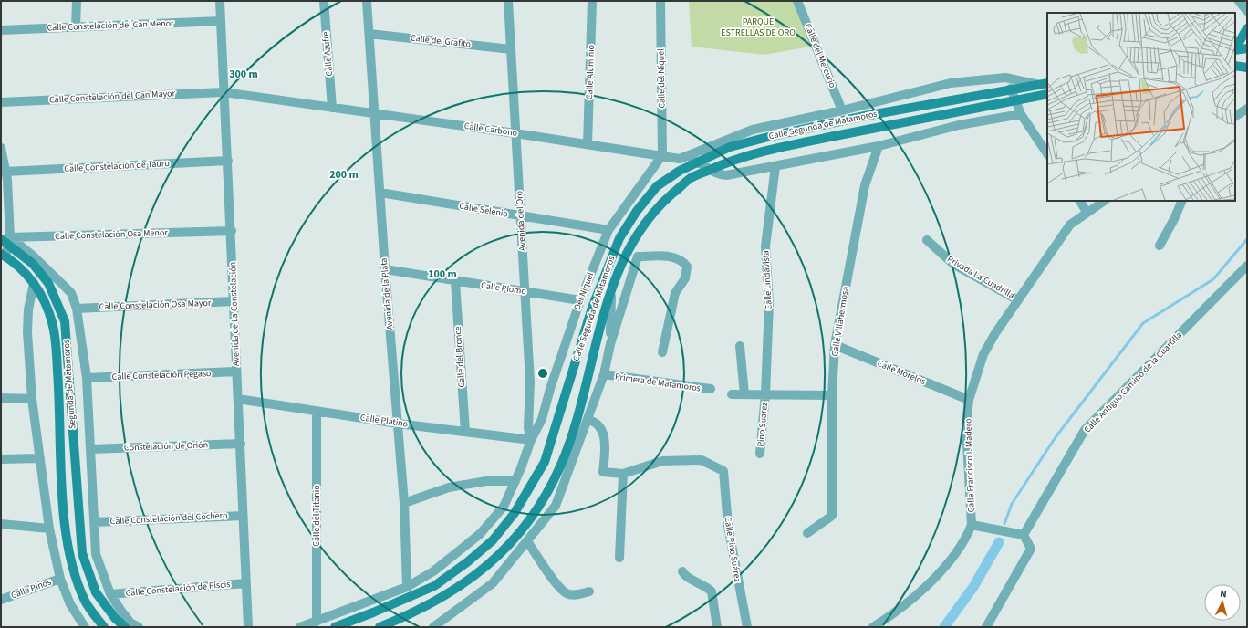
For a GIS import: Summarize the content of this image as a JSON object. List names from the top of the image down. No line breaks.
{"streets":{"main road":["Calle Segunda de Matamoros","Segunda de Matamoros"],"street":["Calle Constelación del Can Menor","Calle del Grafito","Calle Azufre","Calle del Mercurio","Calle Aluminio","Calle del Níquel","Calle Constelación del Can Mayor","Calle Carbono","Calle Constelación de Tauro","Calle Selenio","Avenida del Oro","Calle Constelación Osa Menor","Privada La Cuadrilla","Calle Lindavista","Calle Plomo","Del Niquel","Avenida de la Plata","Calle Constelación Osa Mayor","Avenida de La Constelación","Calle Villahermosa","Calle del Bronce","Calle Morelos","Calle Constelación Pegaso","Primera de Matamoros","Calle Antiguo Camino de la Cuartilla","Calle Platino","Pino Suarez","Constelación de Orión","Calle Francisco I. Madero","Calle del Titanio","Calle Constelación del Cochero","Calle Pino Suárez","Calle Pinos","Calle Constelación de Piscis"]},"crossings":[["Calle Constelación del Can Menor","Avenida de La Constelación"],["Calle del Grafito","Avenida del Oro"],["Calle del Grafito","Avenida de la Plata"],["Calle Azufre","Calle Carbono"],["Calle Aluminio","Calle Carbono"],["Calle del Níquel","Calle Carbono"],["Calle del Níquel","Del Niquel"],["Calle Constelación del Can Mayor","Calle Carbono"],["Calle Constelación del Can Mayor","Avenida de La Constelación"],["Calle Segunda de Matamoros","Calle Carbono"],["Calle Carbono","Avenida del Oro"],["Calle Carbono","Del Niquel"],["Calle Carbono","Avenida de la Plata"],["Calle Carbono","Avenida de La Constelación"],["Calle Constelación de Tauro","Avenida de La Constelación"],["Calle Selenio","Avenida del Oro"],["Calle Selenio","Del Niquel"],["Calle Selenio","Avenida de la Plata"],["Avenida del Oro","Calle Plomo"],["Avenida del Oro","Del Niquel"],["Avenida del Oro","Calle Platino"],["Calle Constelación Osa Menor","Avenida de La Constelación"],["Calle Constelación Osa Menor","Segunda de Matamoros"],["Privada La Cuadrilla","Calle Francisco I. Madero"],["Calle Lindavista","Pino Suarez"],["Calle Plomo","Del Niquel"],["Calle Plomo","Avenida de la Plata"],["Calle Plomo","Calle del Bronce"],["Del Niquel","Avenida de la Plata"],["Del Niquel","Calle Platino"],["Del Niquel","Calle del Titanio"],["Avenida de la Plata","Calle Platino"],["Calle Constelación Osa Mayor","Avenida de La Constelación"],["Avenida de La Constelación","Calle Constelación Pegaso"],["Avenida de La Constelación","Calle Platino"],["Avenida de La Constelación","Constelación de Orión"],["Avenida de La Constelación","Calle Constelación del Cochero"],["Avenida de La Constelación","Calle Constelación de Piscis"],["Calle Villahermosa","Calle Morelos"],["Calle del Bronce","Calle Platino"],["Calle Morelos","Calle Francisco I. Madero"],["Calle Platino","Calle del Titanio"]],"parks":["PARQUE ESTRELLAS DE ORO"],"north":"top","rings":["300 m","200 m","100 m"]}
